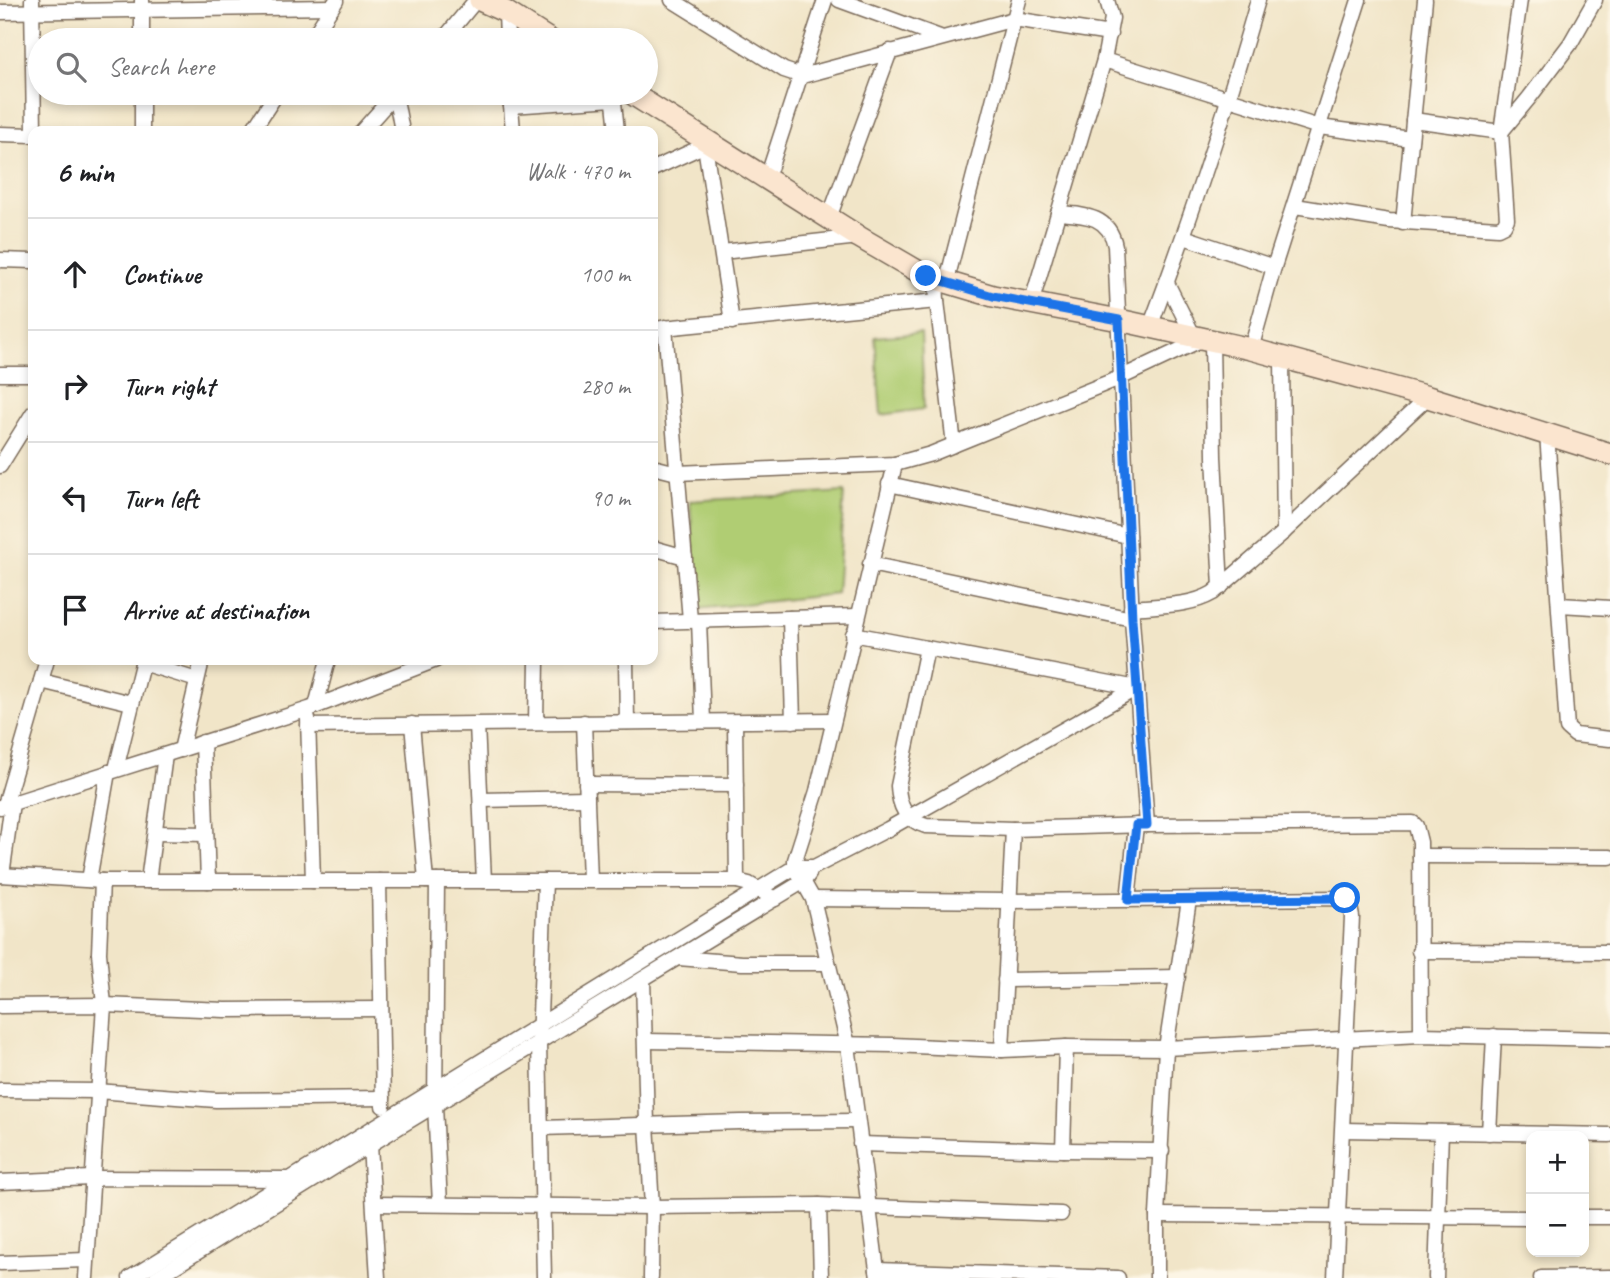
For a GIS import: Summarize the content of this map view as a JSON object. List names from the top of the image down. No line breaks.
{"page":{"search":"Search here","heading":["6 min","Walk · 470 m"],"list":[["Continue","100 m"],["Turn right","280 m"],["Turn left","90 m"],"Arrive at destination"],"map_buttons":["+","−"]}}
